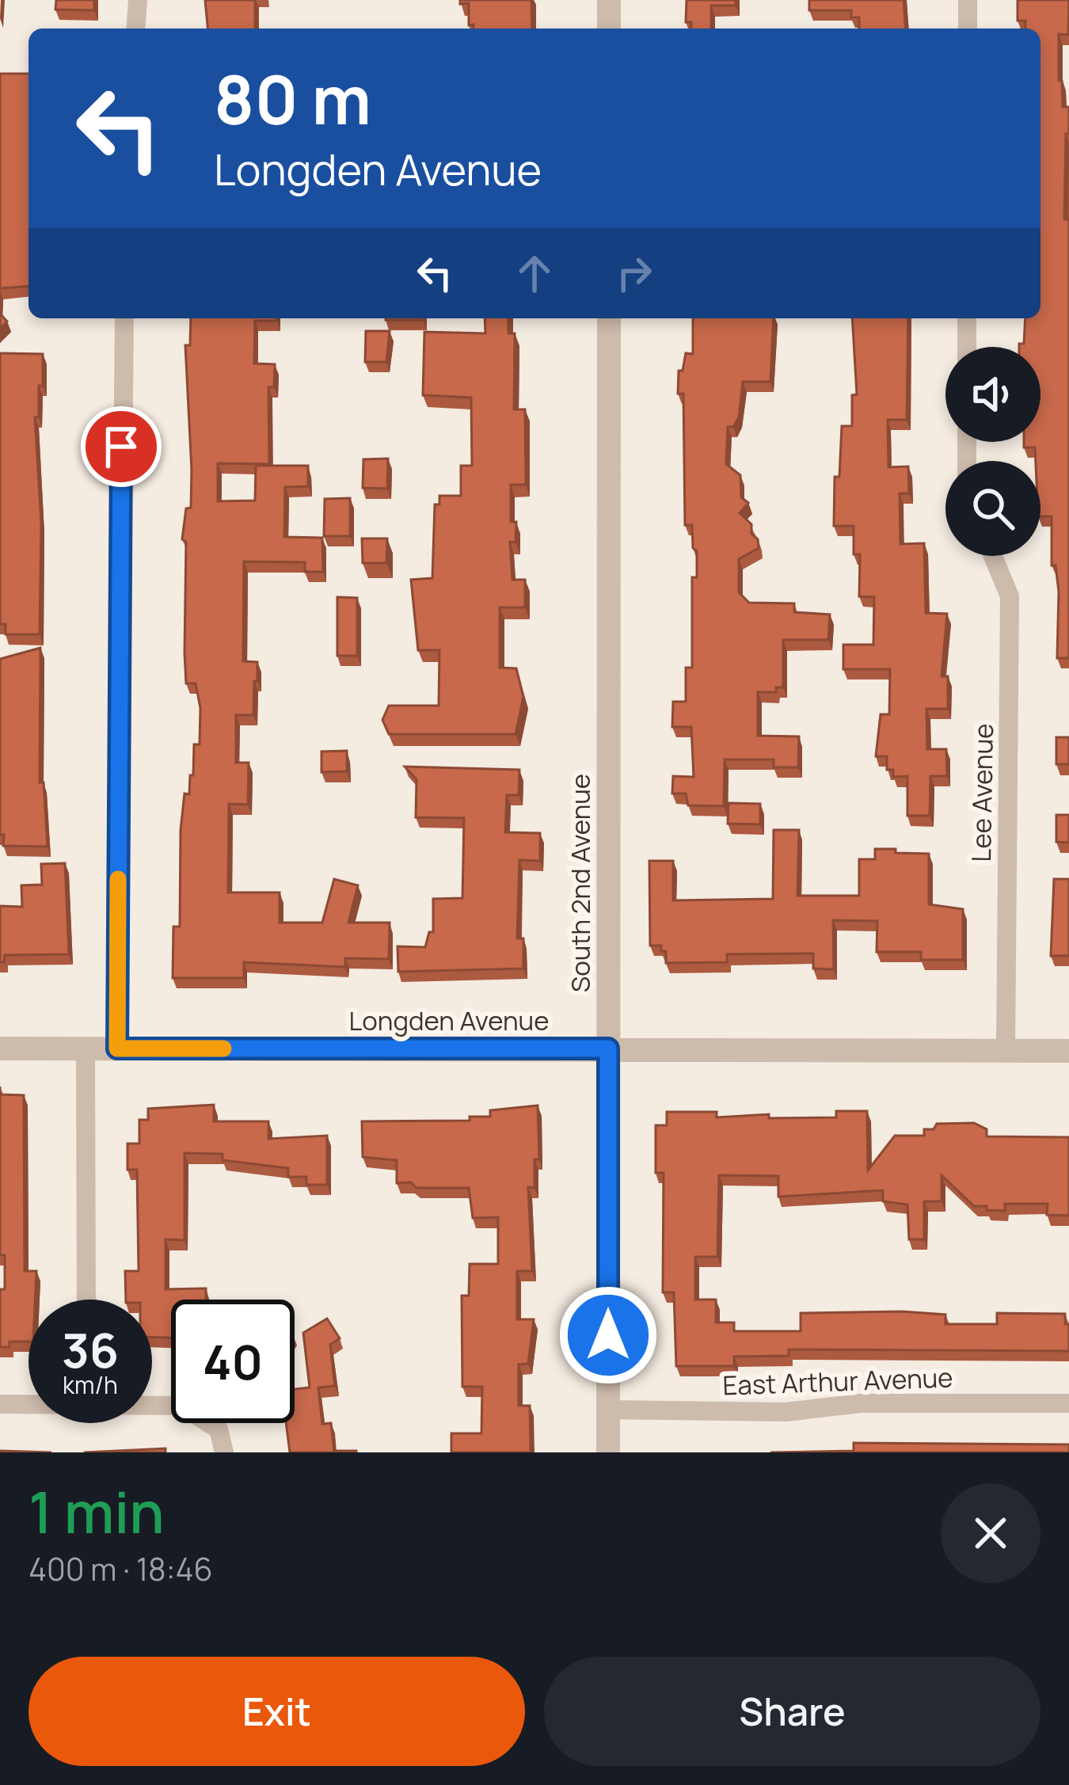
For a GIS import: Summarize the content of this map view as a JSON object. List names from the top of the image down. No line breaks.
{"streets":{"street":["Lee Avenue","South 2nd Avenue","Longden Avenue","East Arthur Avenue"]},"crossings":[["Lee Avenue","Longden Avenue"],["South 2nd Avenue","Longden Avenue"],["South 2nd Avenue","East Arthur Avenue"]],"page":{"turn":["80 m","Longden Avenue"],"speed":"36 km/h","limit":"40","heading":["1 min","400 m · 18:46"],"buttons":["Exit","Share"]}}
